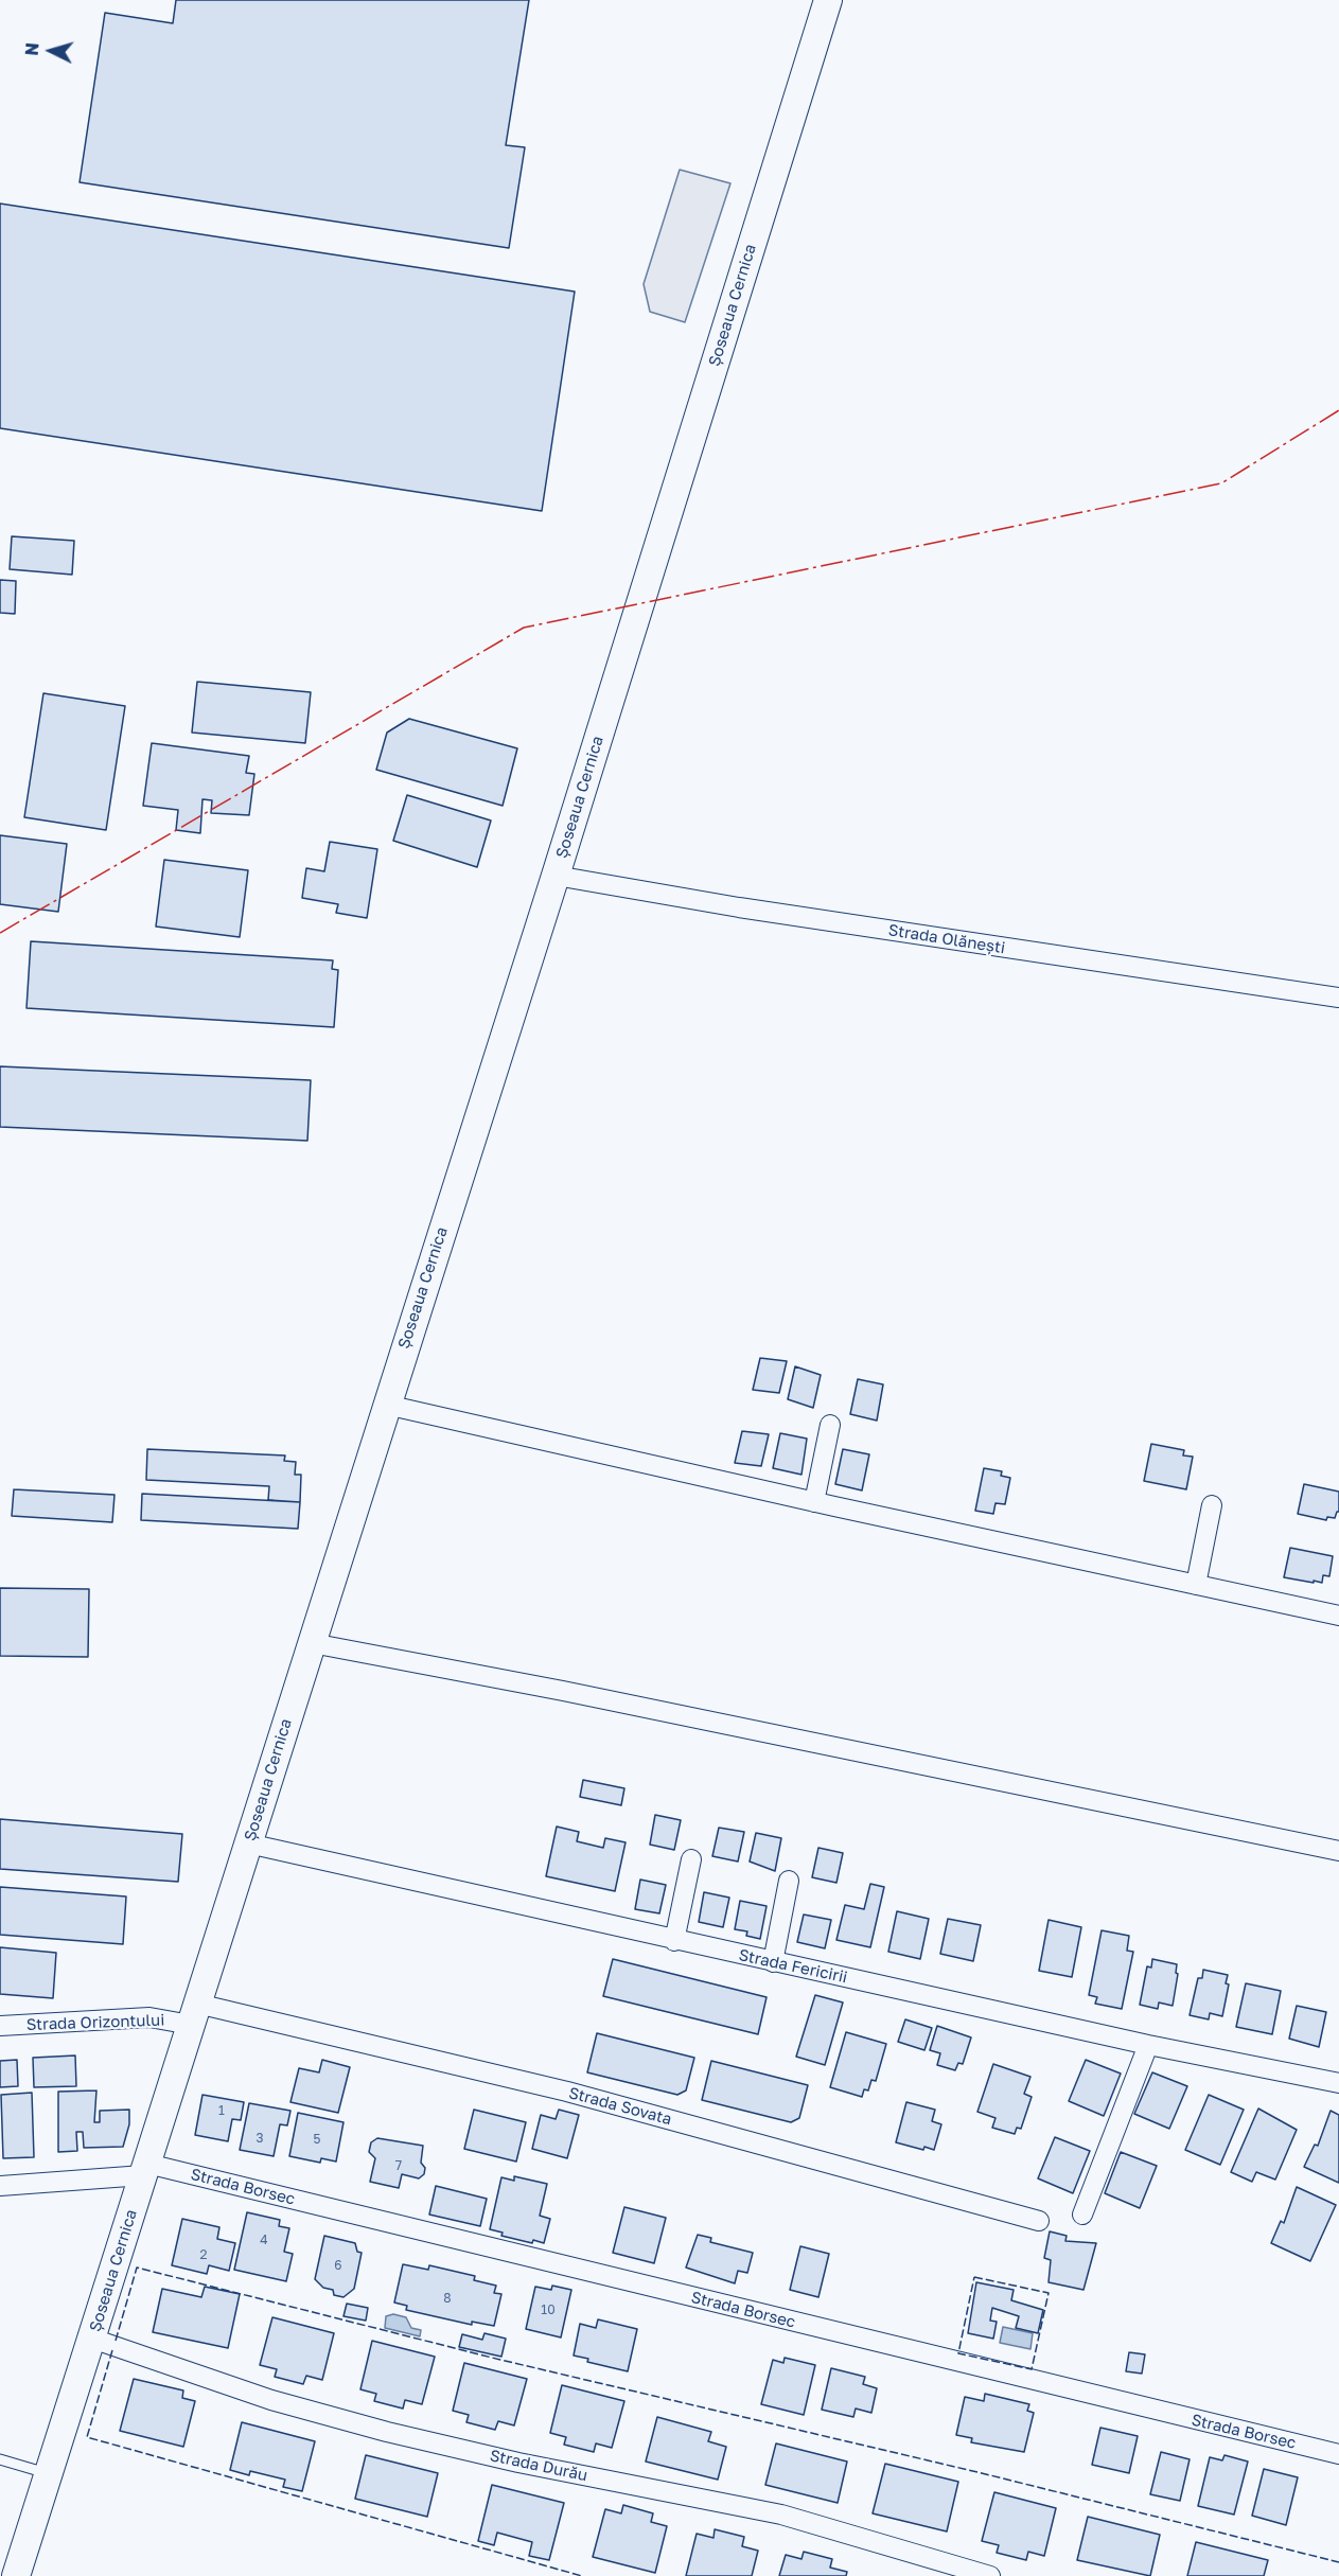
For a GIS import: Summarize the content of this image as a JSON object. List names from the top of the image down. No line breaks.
{"streets":{"street":["Șoseaua Cernica","Strada Olănești","Strada Fericirii","Strada Orizontului","Strada Sovata","Strada Borsec","Strada Durău"]},"crossings":[["Șoseaua Cernica","Strada Olănești"],["Șoseaua Cernica","Strada Fericirii"],["Șoseaua Cernica","Strada Orizontului"],["Șoseaua Cernica","Strada Sovata"],["Șoseaua Cernica","Strada Borsec"],["Șoseaua Cernica","Strada Durău"],["Strada Orizontului","Strada Sovata"]],"house_numbers":["1","3","5","7","4","2","6","8","10"],"north":"left"}
